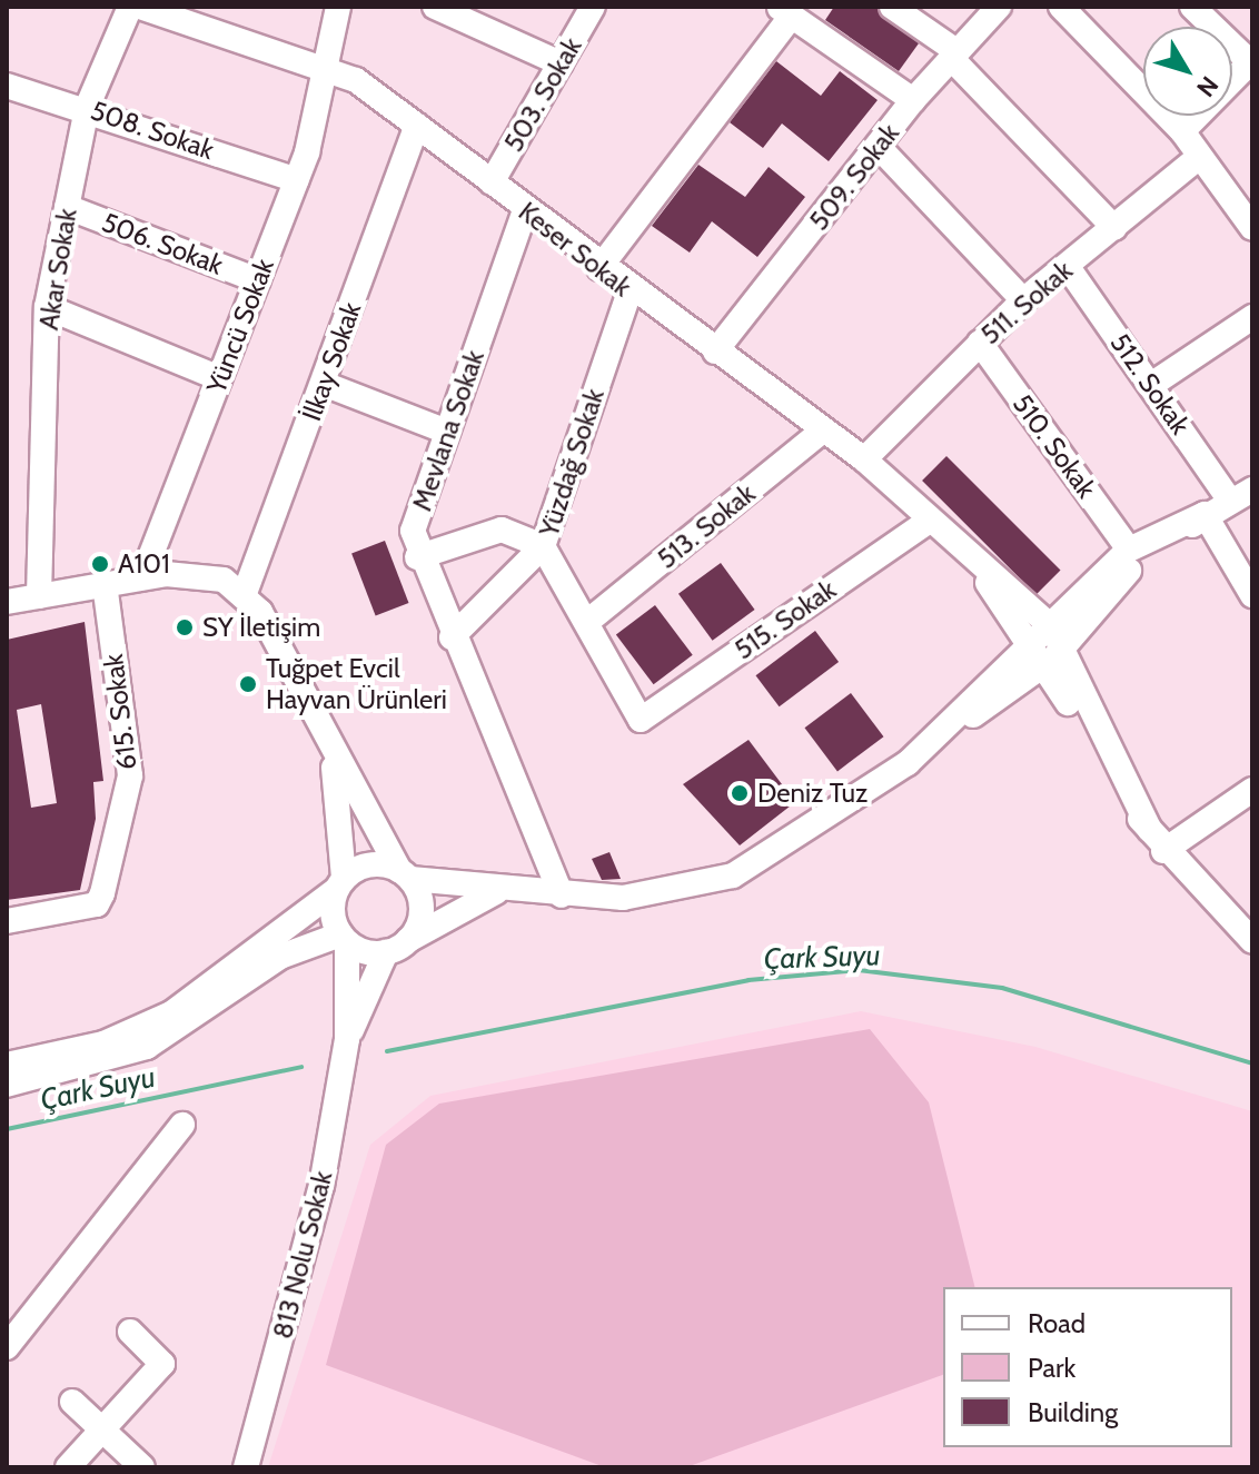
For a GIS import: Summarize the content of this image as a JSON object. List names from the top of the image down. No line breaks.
{"streets":{"street":["503. Sokak","508. Sokak","509. Sokak","506. Sokak","Keser Sokak","Akar Sokak","511. Sokak","Yüncü Sokak","İlkay Sokak","512. Sokak","Mevlana Sokak","510. Sokak","Yüzdağ Sokak","513. Sokak","515. Sokak","615. Sokak","813 Nolu Sokak"]},"crossings":[["503. Sokak","Keser Sokak"],["508. Sokak","Akar Sokak"],["508. Sokak","Yüncü Sokak"],["509. Sokak","Keser Sokak"],["506. Sokak","Akar Sokak"],["506. Sokak","Yüncü Sokak"],["Keser Sokak","511. Sokak"],["Keser Sokak","Yüncü Sokak"],["Keser Sokak","İlkay Sokak"],["Keser Sokak","Mevlana Sokak"],["Keser Sokak","Yüzdağ Sokak"],["Keser Sokak","513. Sokak"],["Keser Sokak","515. Sokak"],["511. Sokak","512. Sokak"],["511. Sokak","510. Sokak"],["Yüzdağ Sokak","513. Sokak"],["Yüzdağ Sokak","515. Sokak"]],"water":["Çark Suyu"],"places":["A101","SY İletişim","Tuğpet Evcil Hayvan Ürünleri","Deniz Tuz"],"legend":["Road","Park","Building"],"north":"bottom right"}
